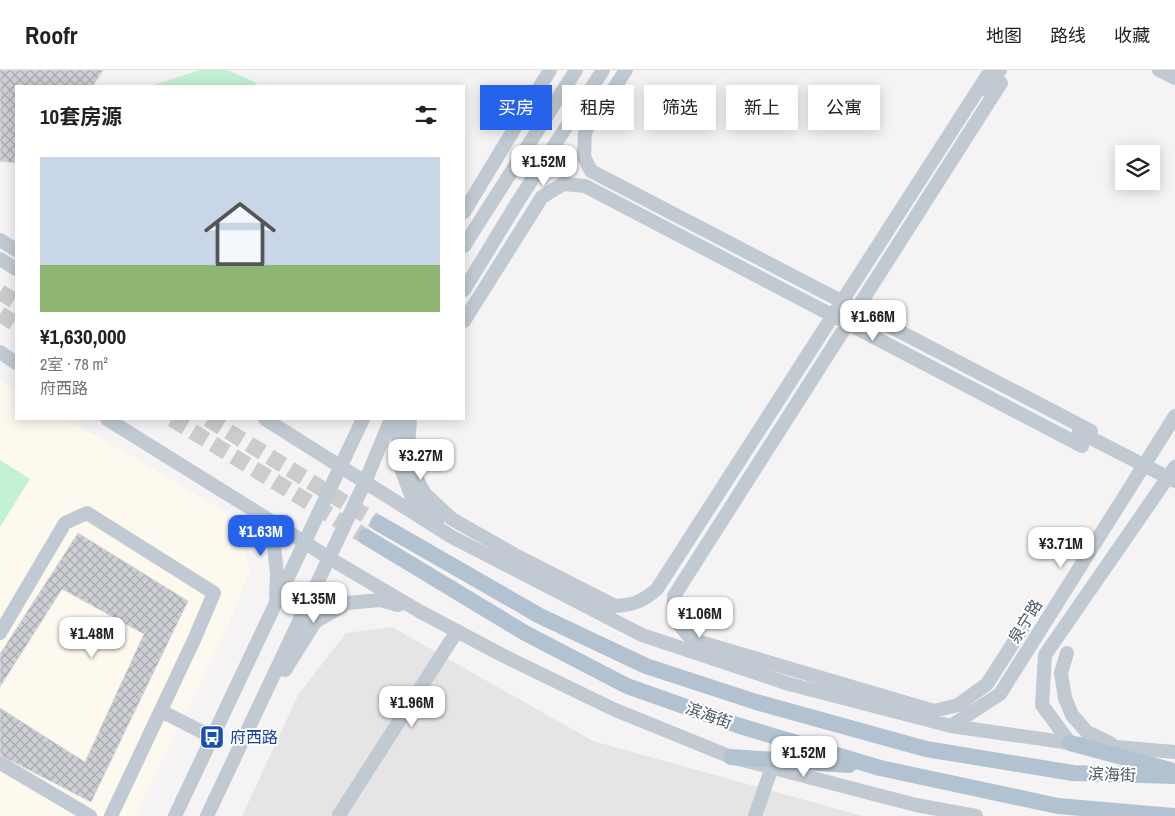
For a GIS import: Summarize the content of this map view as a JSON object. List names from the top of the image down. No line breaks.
{"streets":{"main road":["滨海街"],"street":["泉宁路"]},"places":{"bus stop":["府西路"]},"page":{"header":"Roofr","nav":["地图","路线","收藏"],"chip":["买房","租房","筛选","新上","公寓"],"heading":"10套房源","price":["¥1.52M","¥1.66M","¥3.27M","¥1.63M","¥3.71M","¥1.35M","¥1.06M","¥1.48M","¥1.96M","¥1.52M"],"list":[{"name":"¥1,630,000","note":"2室 · 78 m² · 府西路"}]}}
